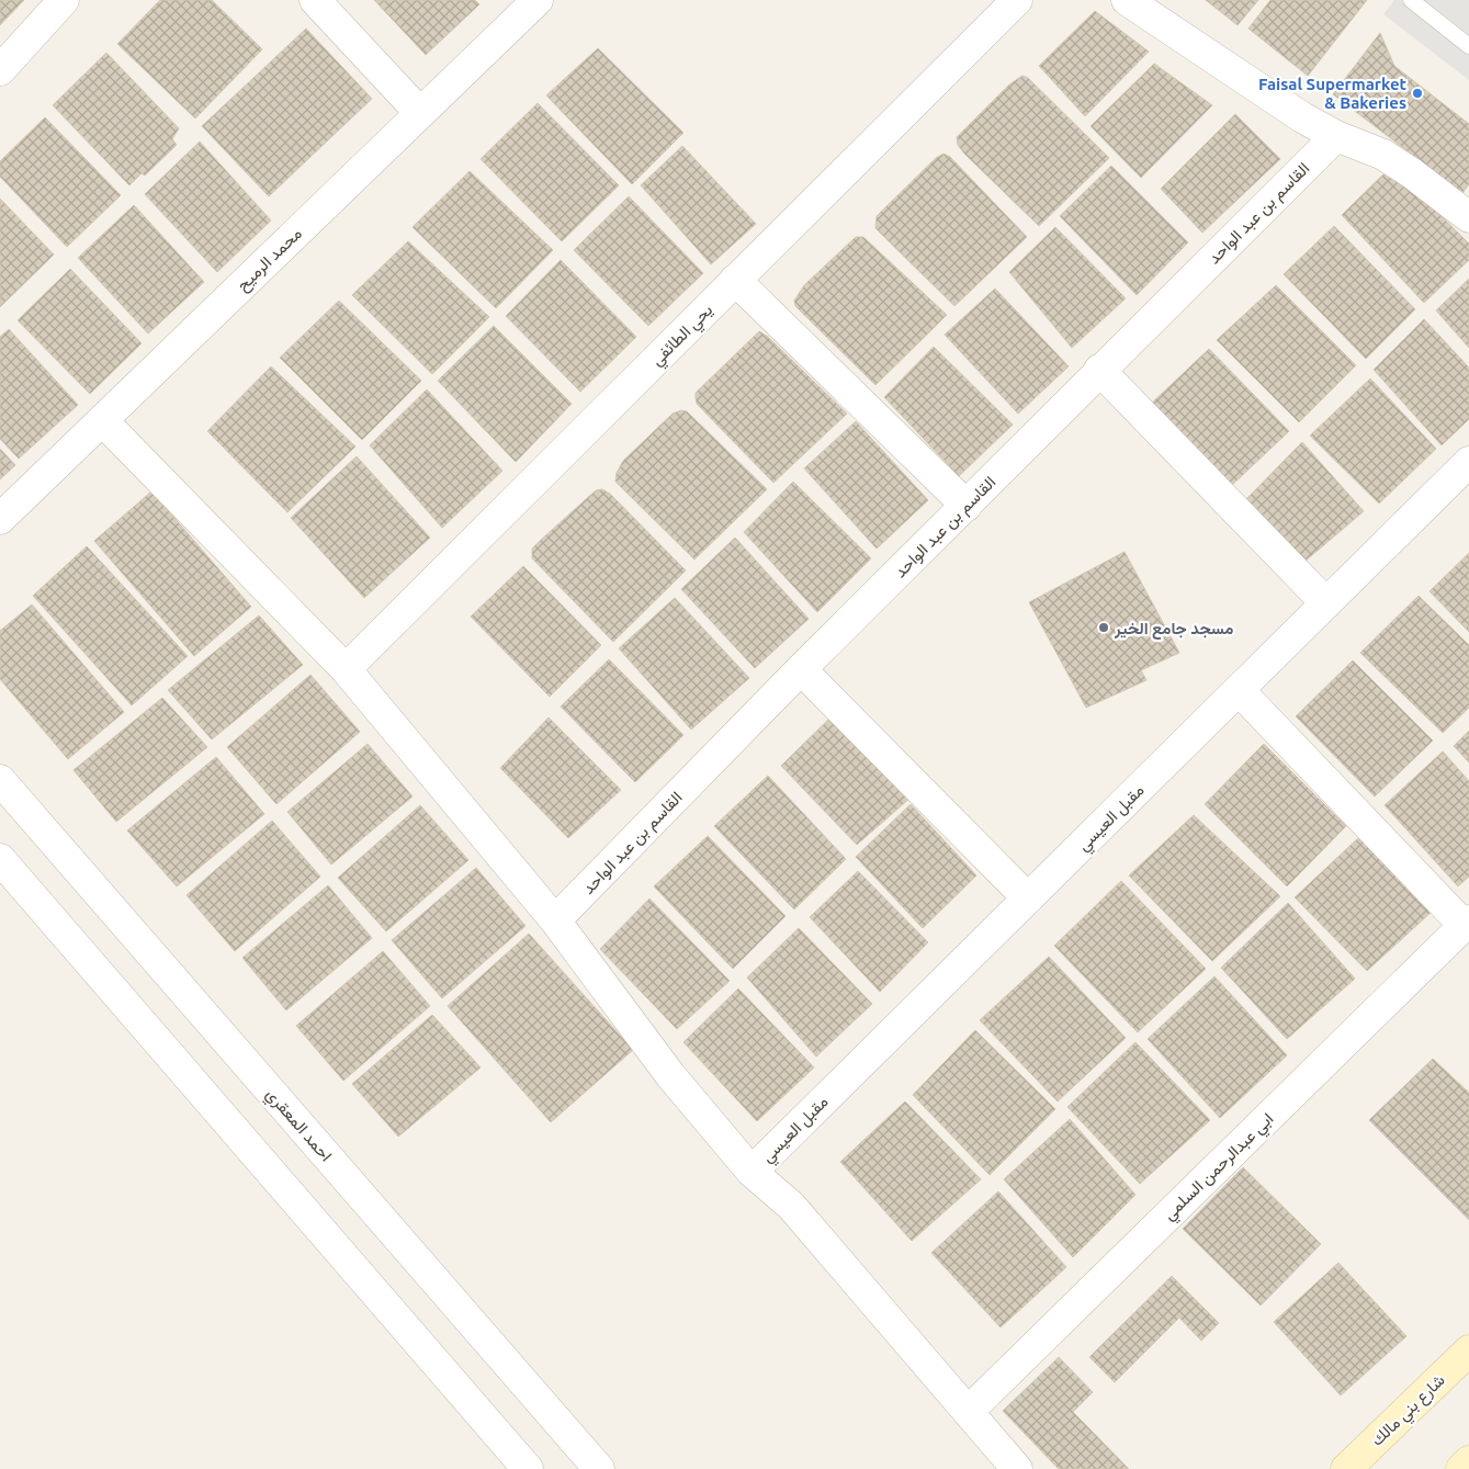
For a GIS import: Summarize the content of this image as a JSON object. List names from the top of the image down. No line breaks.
{"streets":{"main road":["شارع بني مالك"],"street":["القاسم بن عبد الواحد","محمد الرميح","يحي الطائفي","مقبل العيسي","احمد المعقري","ابي عبدالرحمن السلمي"]},"places":["Faisal Supermarket & Bakeries","مسجد جامع الخير"]}
